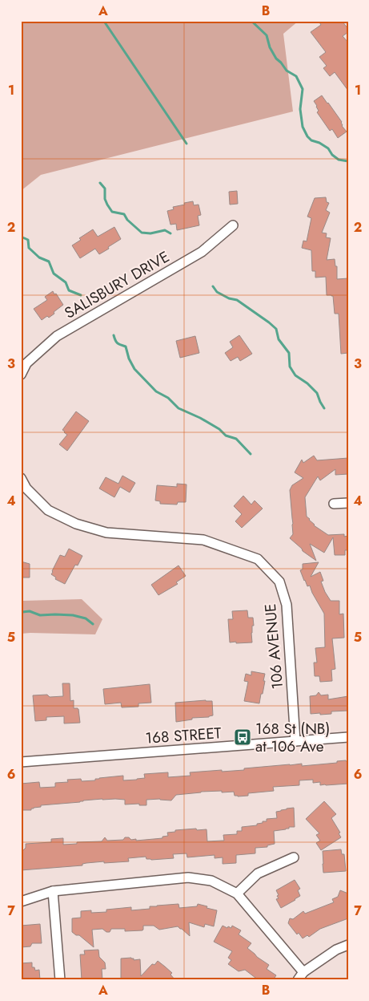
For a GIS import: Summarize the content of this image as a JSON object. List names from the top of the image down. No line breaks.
{"streets":{"street":["SALISBURY DRIVE","106 AVENUE","168 STREET"]},"crossings":[["106 AVENUE","168 STREET"]],"places":{"bus stop":["168 St (NB) at 106 Ave"]},"grid":{"columns":["A","B"],"rows":["1","2","3","4","5","6","7"]}}
